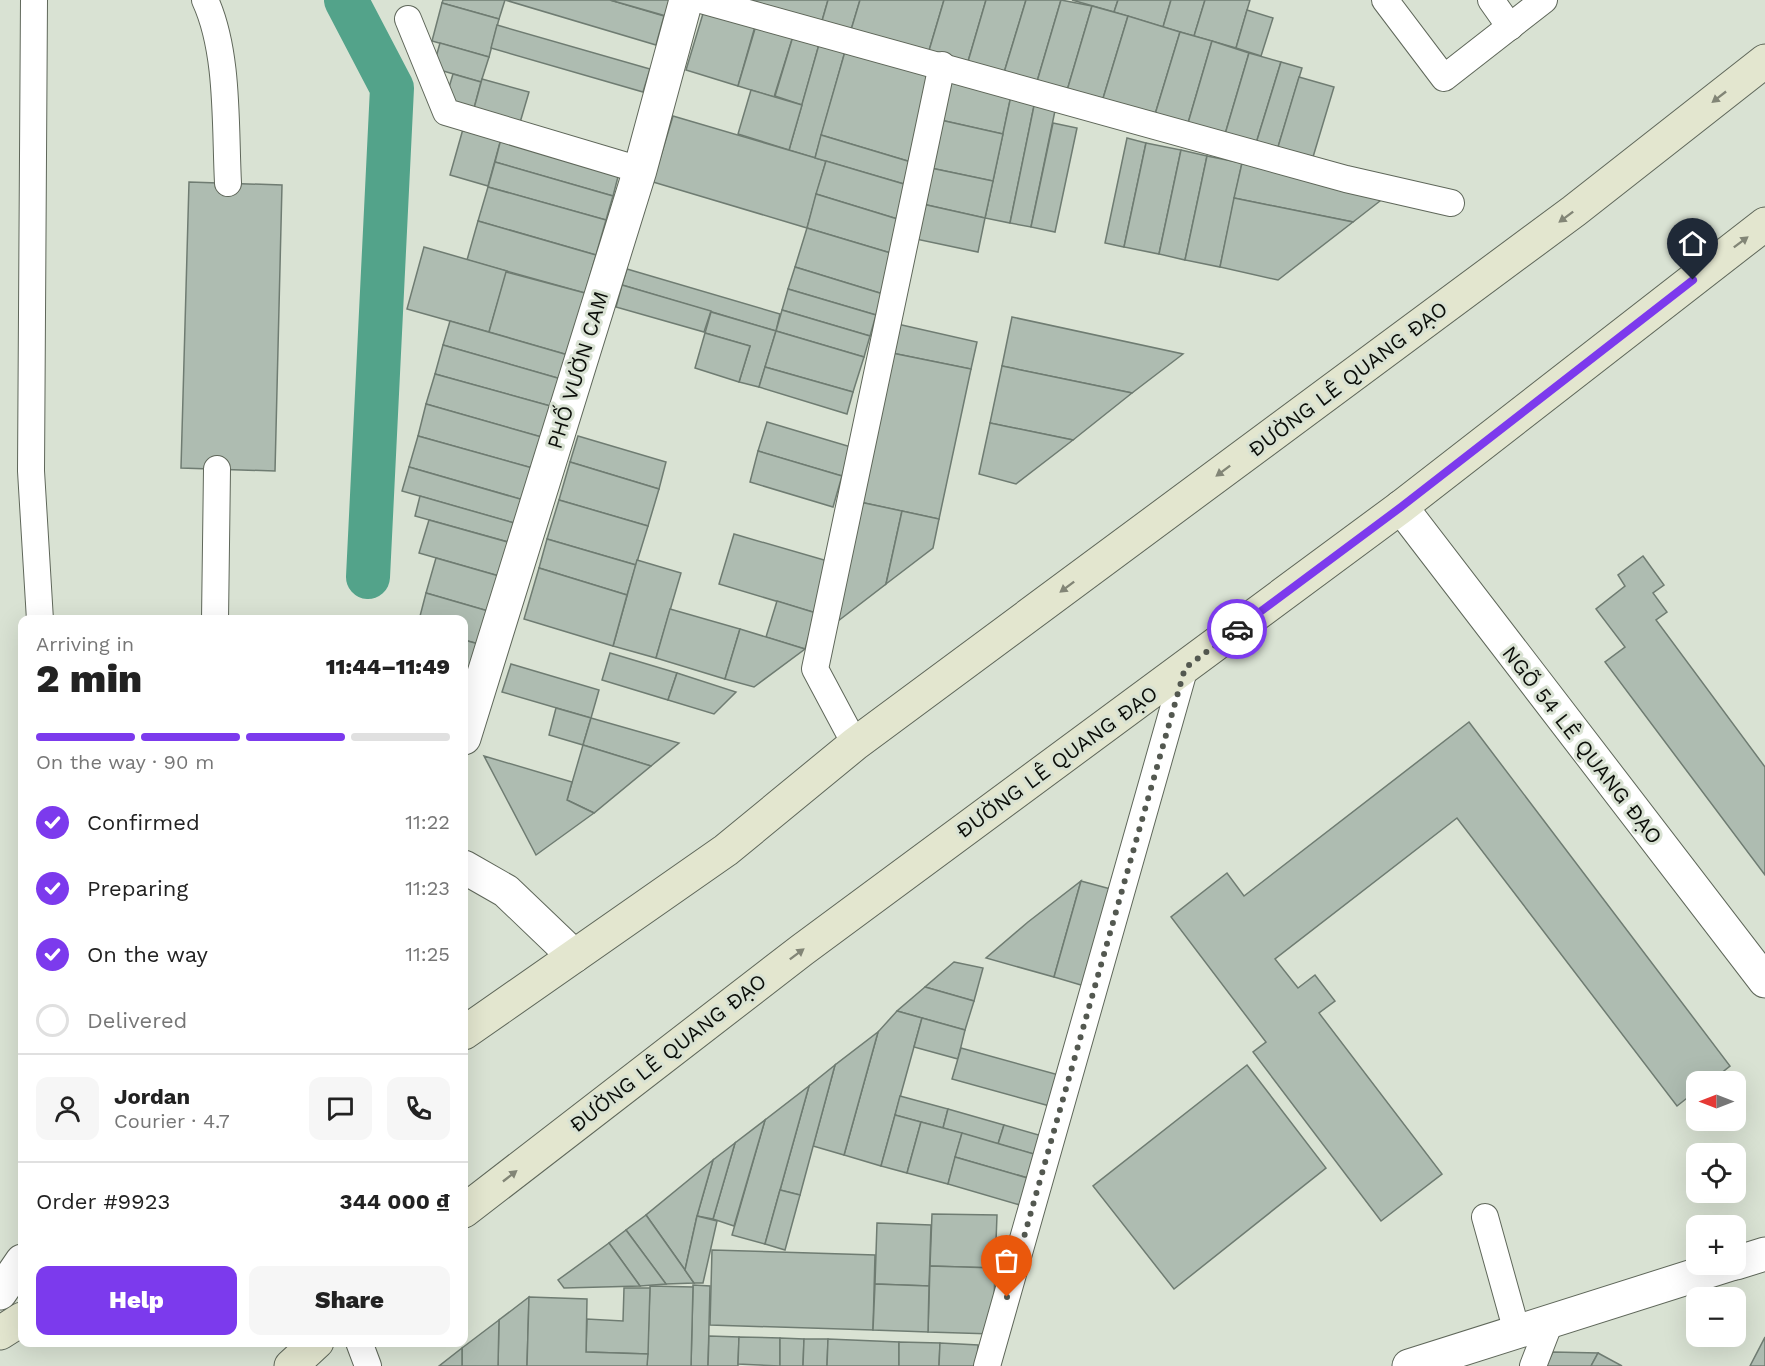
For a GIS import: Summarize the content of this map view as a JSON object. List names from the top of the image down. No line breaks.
{"streets":{"main road":["ĐƯỜNG LÊ QUANG ĐẠO"],"street":["PHỐ VƯỜN CAM","NGÕ 54 LÊ QUANG ĐẠO"]},"crossings":[["ĐƯỜNG LÊ QUANG ĐẠO","NGÕ 54 LÊ QUANG ĐẠO"]],"north":"left","page":{"heading":["2 min","Arriving in","11:44–11:49"],"panel":["Jordan","Courier · 4.7","Order #9923","344 000 ₫"],"bar":"On the way · 90 m","list":[["Confirmed","11:22"],["Preparing","11:23"],["On the way","11:25"],"Delivered"],"map_buttons":["+","−"],"buttons":["Help","Share"]}}
